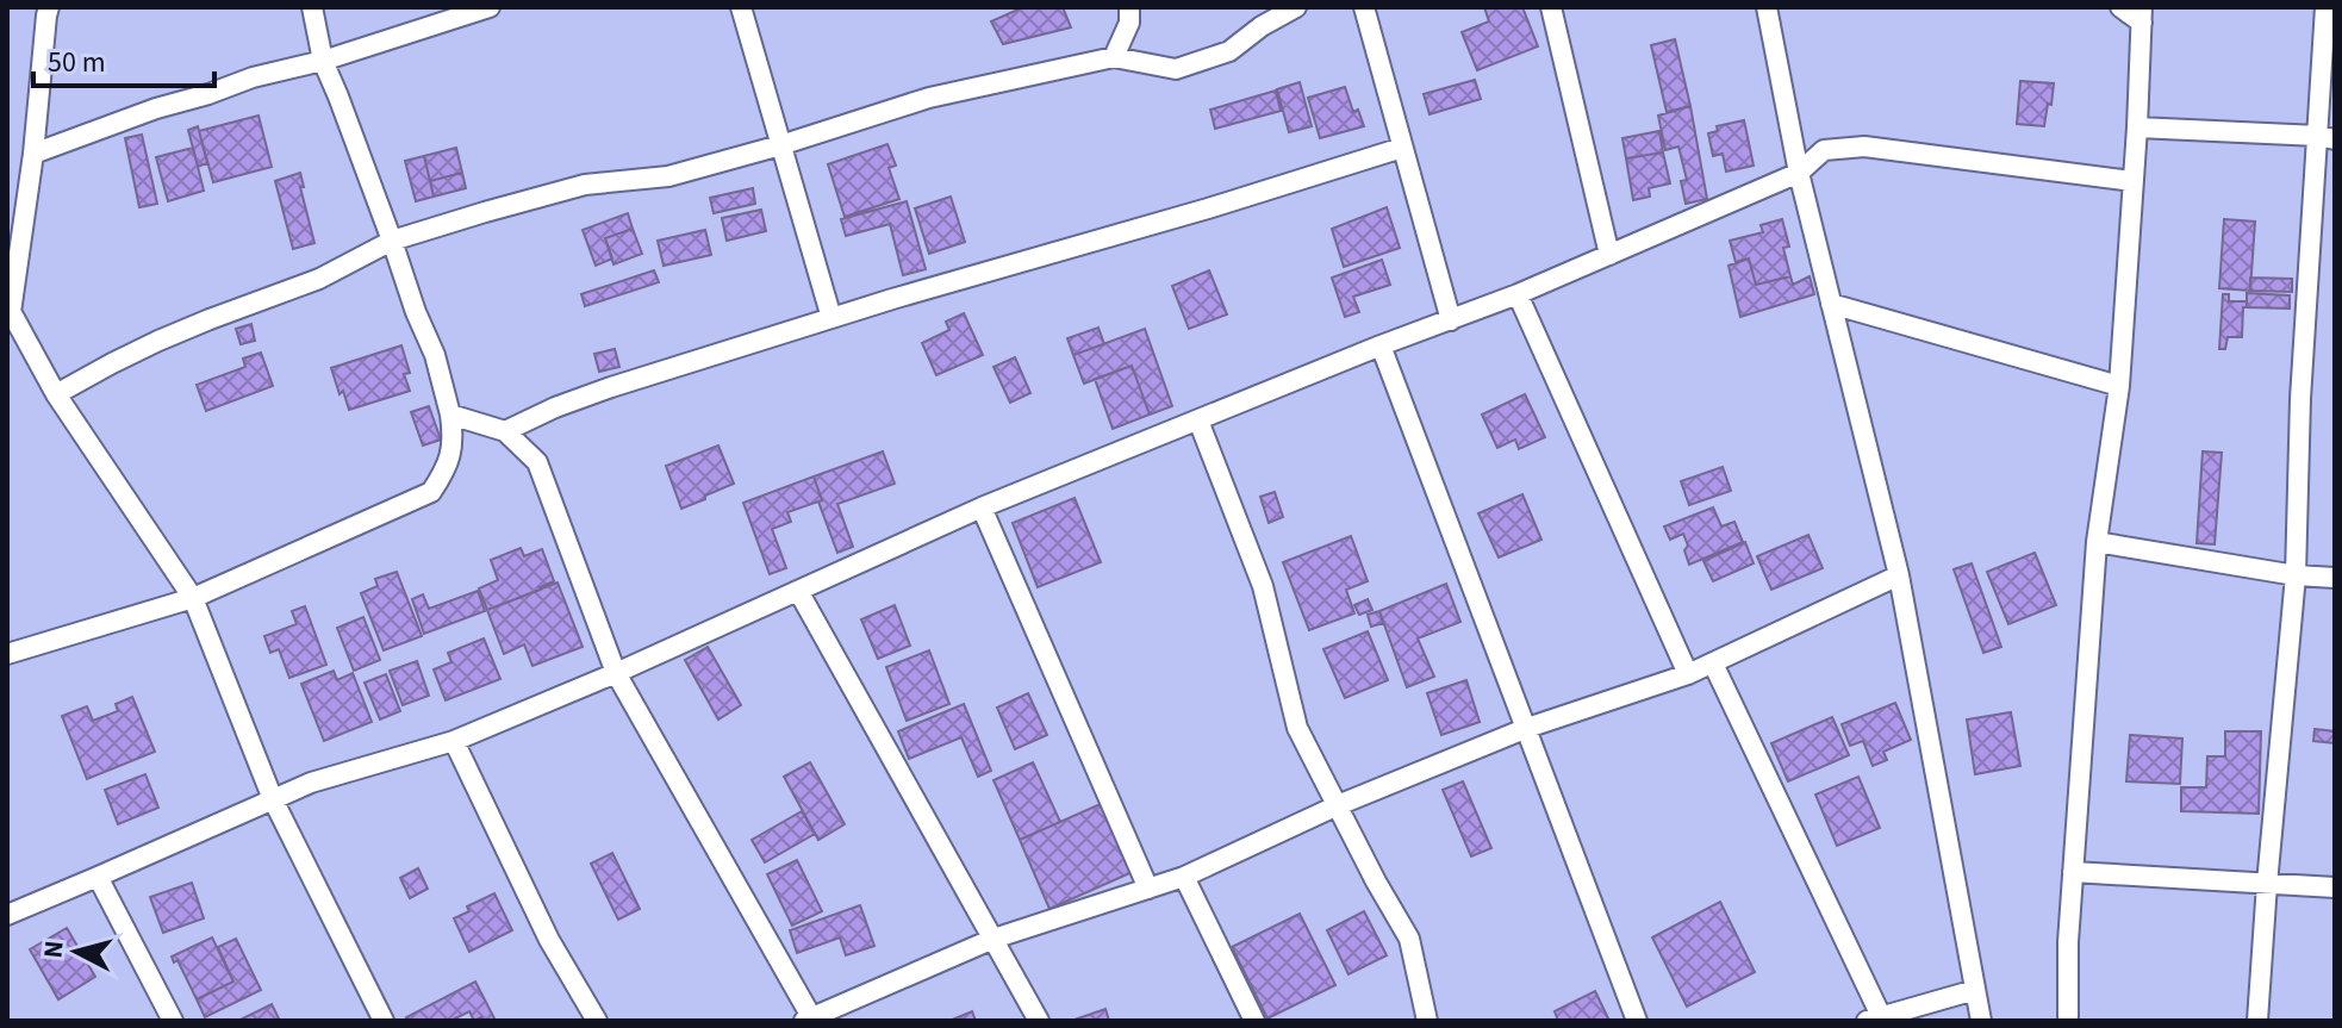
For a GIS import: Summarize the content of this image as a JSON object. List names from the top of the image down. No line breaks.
{"scale_bar":"50 m","north":"left"}
